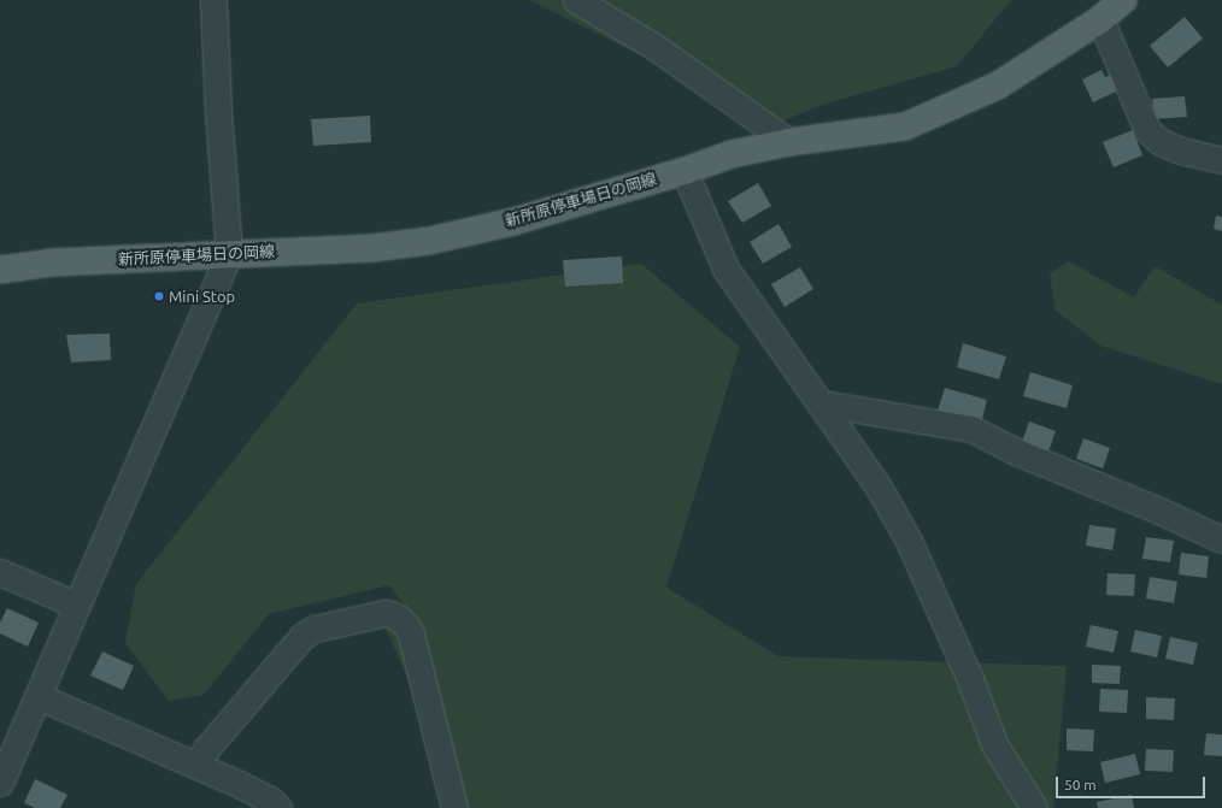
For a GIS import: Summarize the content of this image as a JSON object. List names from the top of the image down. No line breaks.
{"streets":{"main road":["新所原停車場日の岡線"]},"places":["Mini Stop"],"scale_bar":"50 m"}
